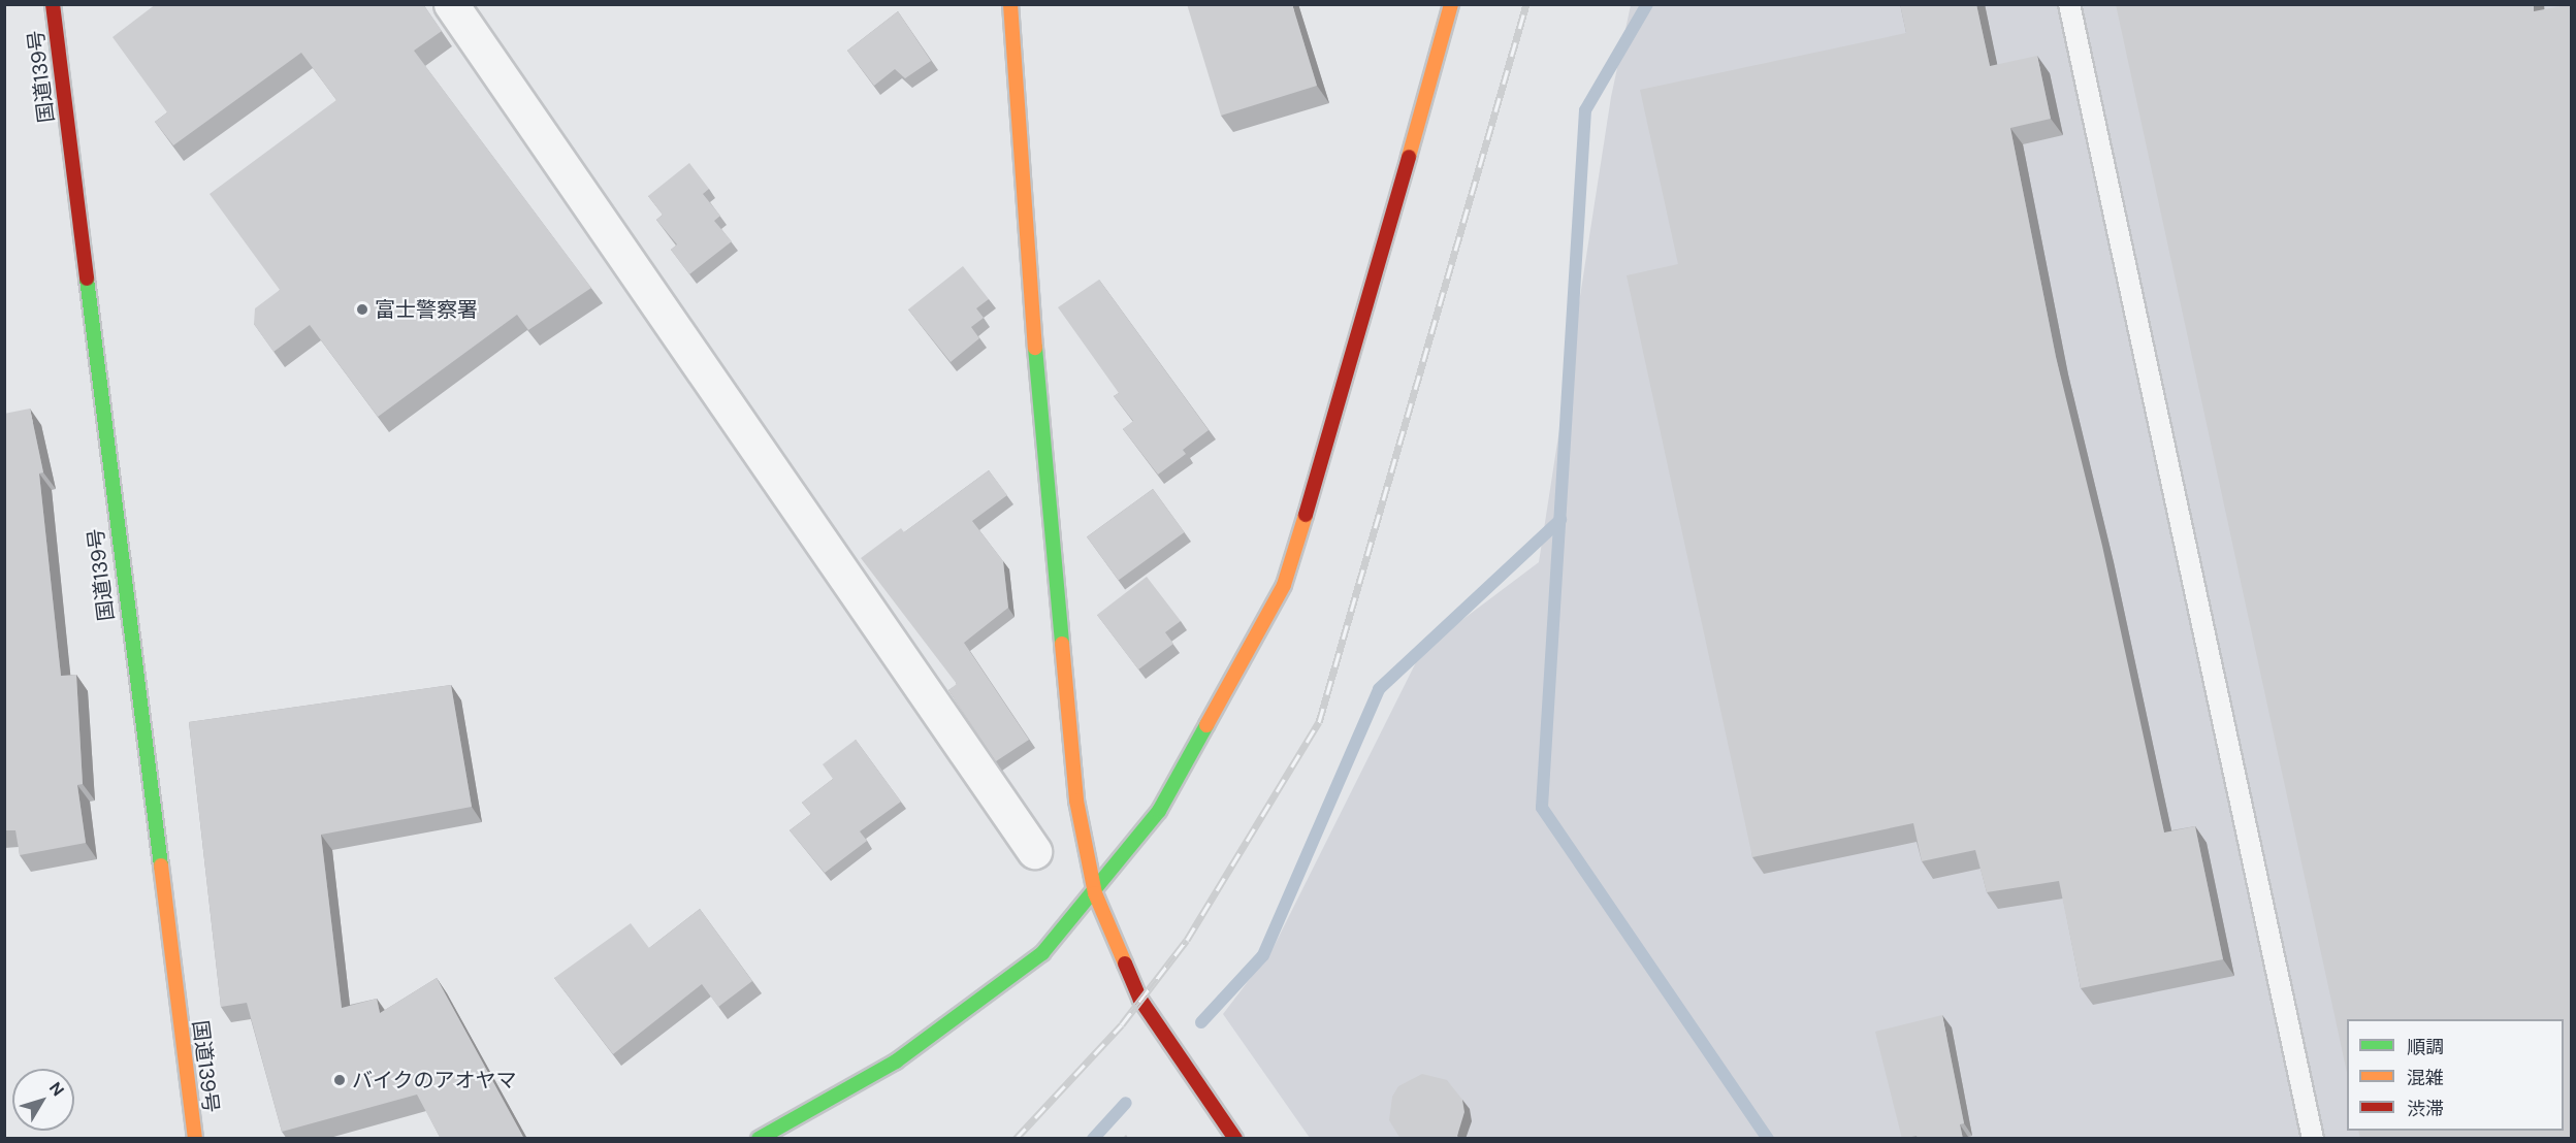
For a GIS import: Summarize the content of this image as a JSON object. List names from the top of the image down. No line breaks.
{"streets":{"main road":["国道139号"]},"places":["富士警察署","バイクのアオヤマ"],"legend":["順調","混雑","渋滞"],"north":"top right"}
